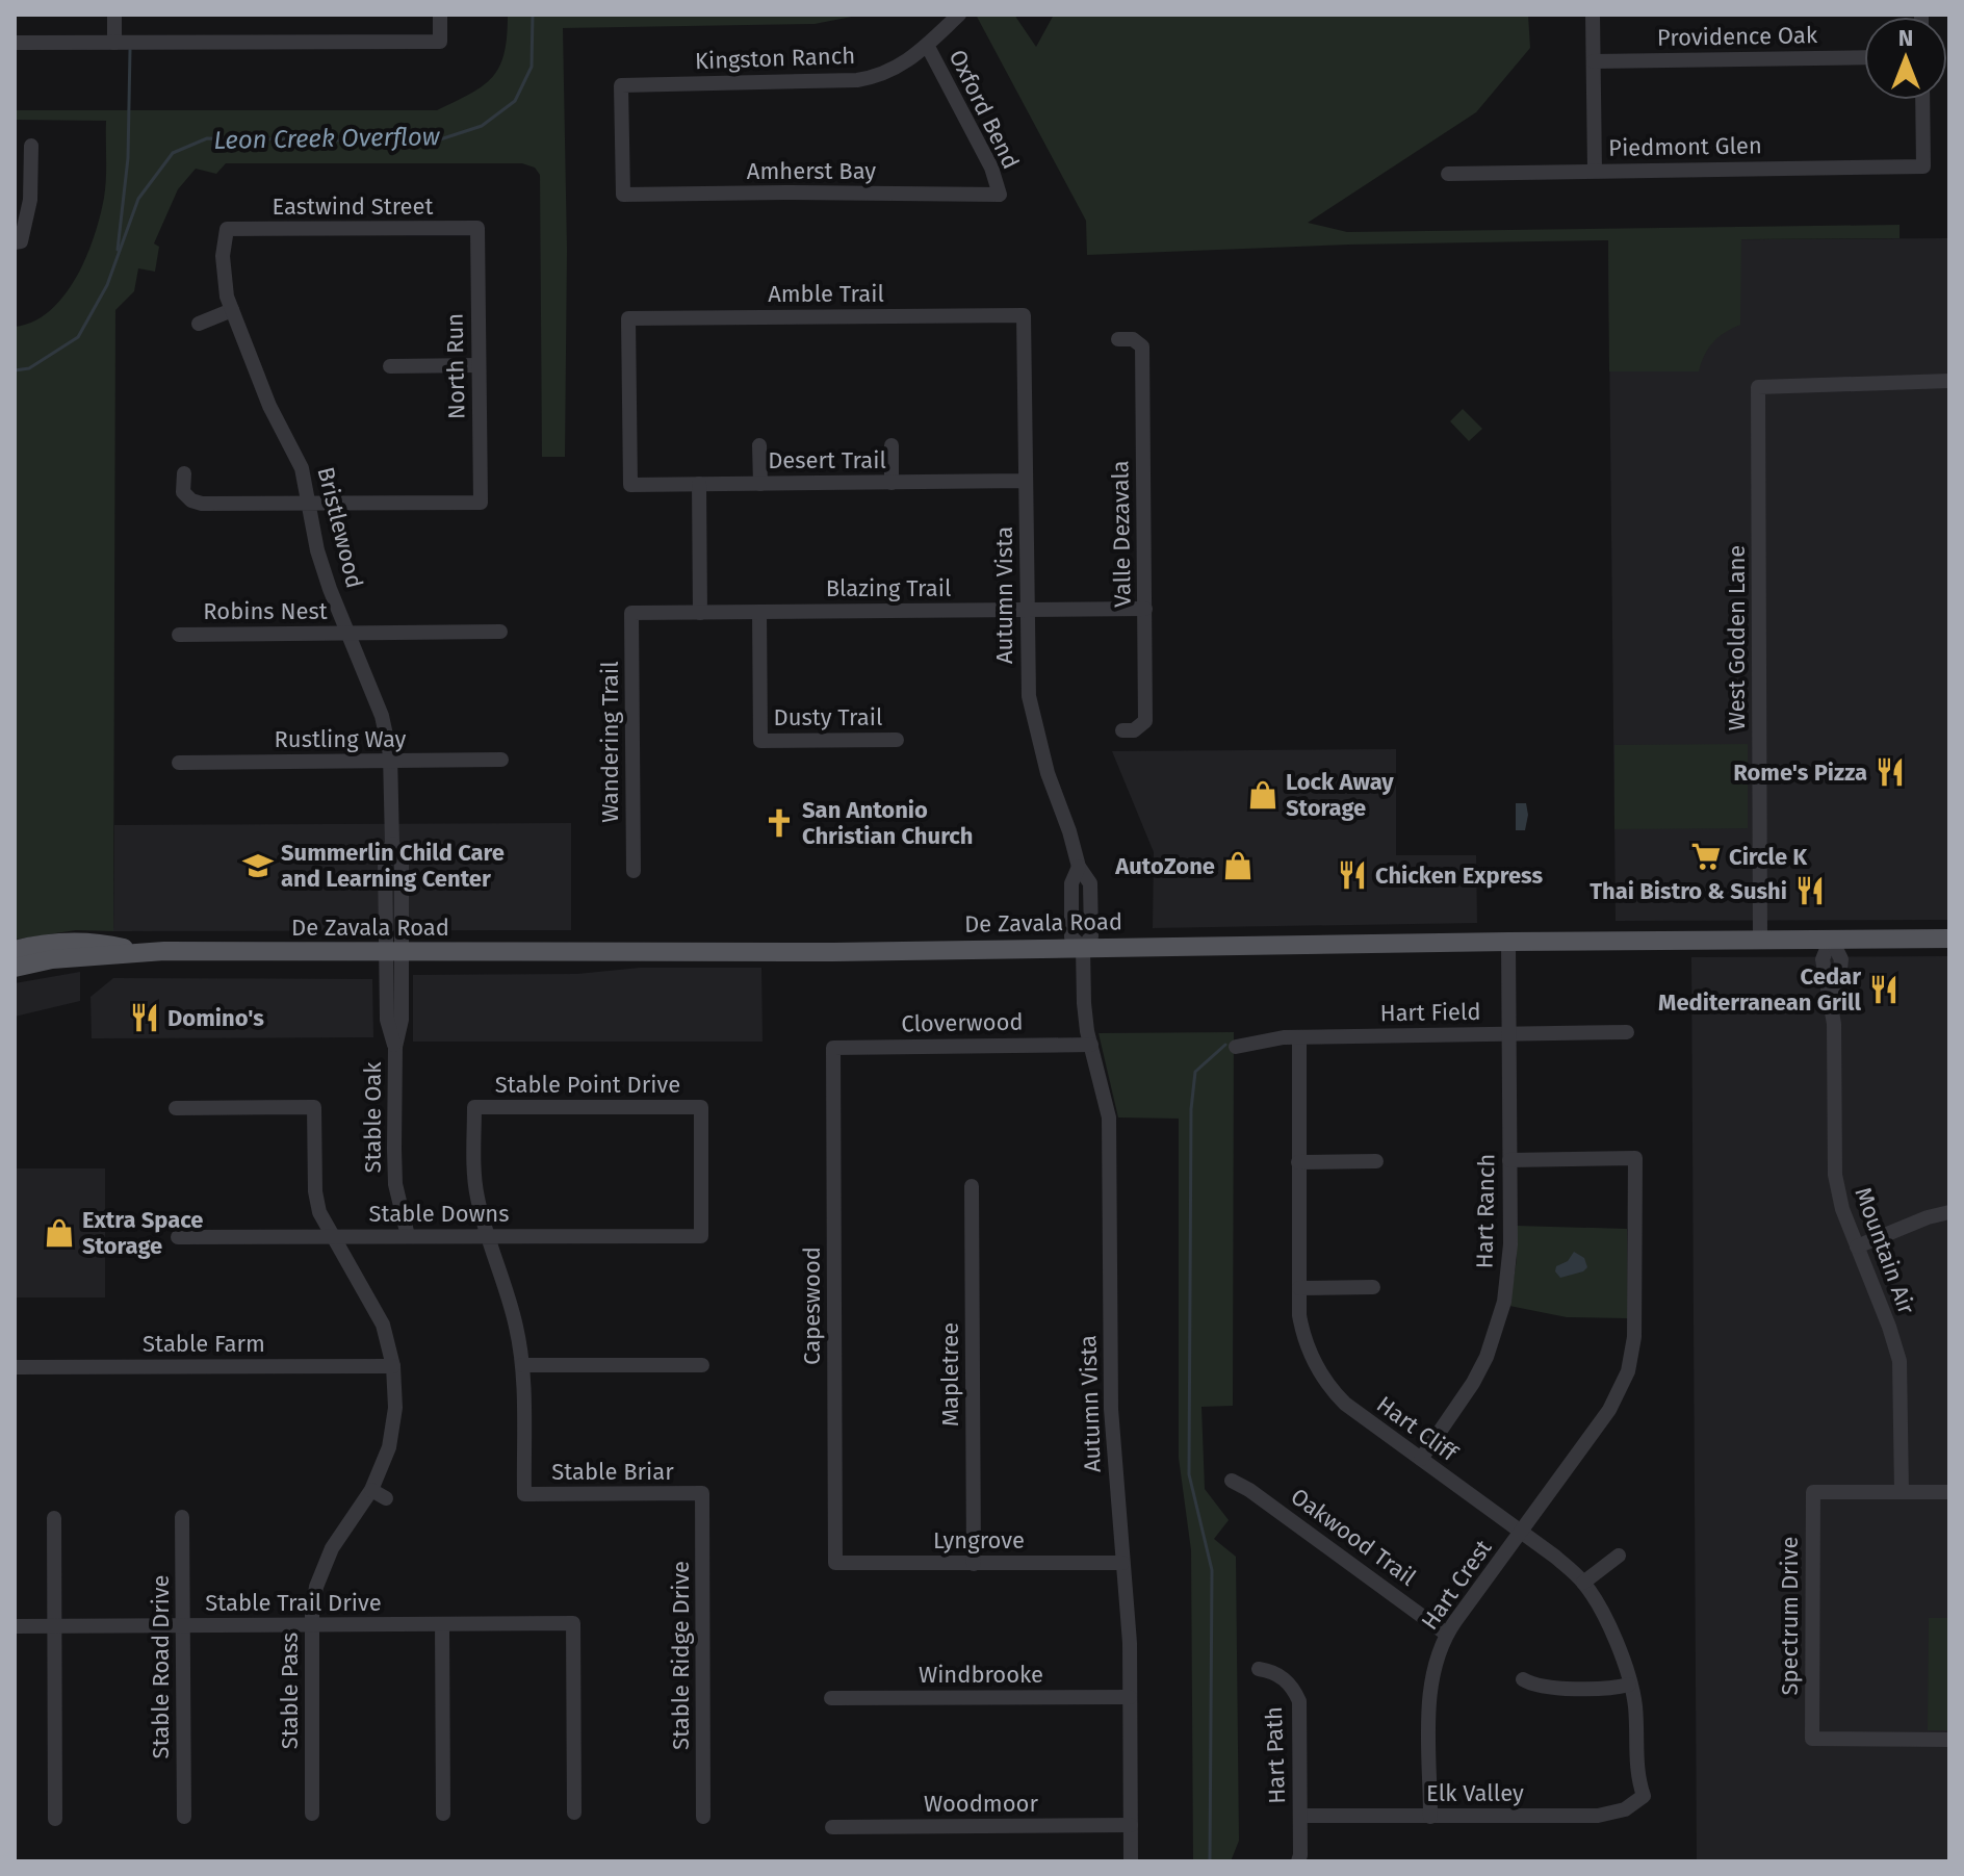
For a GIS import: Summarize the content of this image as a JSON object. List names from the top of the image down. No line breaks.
{"streets":{"main road":["De Zavala Road"],"street":["Providence Oak","Kingston Ranch","Oxford Bend","Piedmont Glen","Amherst Bay","Eastwind Street","Amble Trail","North Run","Desert Trail","Bristlewood","Valle Dezavala","Blazing Trail","Autumn Vista","Robins Nest","West Golden Lane","Dusty Trail","Rustling Way","Wandering Trail","Hart Field","Cloverwood","Stable Point Drive","Stable Oak","Hart Ranch","Stable Downs","Mountain Air","Capeswood","Stable Farm","Mapletree","Hart Cliff","Stable Briar","Oakwood Trail","Lyngrove","Hart Crest","Stable Trail Drive","Spectrum Drive","Stable Ridge Drive","Stable Road Drive","Windbrooke","Stable Pass","Hart Path","Elk Valley","Woodmoor"]},"crossings":[["Kingston Ranch","Oxford Bend"],["Kingston Ranch","Amherst Bay"],["Oxford Bend","Amherst Bay"],["Eastwind Street","North Run"],["Eastwind Street","Bristlewood"],["Amble Trail","Desert Trail"],["Amble Trail","Autumn Vista"],["North Run","Bristlewood"],["Desert Trail","Autumn Vista"],["Bristlewood","Robins Nest"],["Bristlewood","Rustling Way"],["Bristlewood","De Zavala Road"],["Bristlewood","Stable Oak"],["Valle Dezavala","Blazing Trail"],["Blazing Trail","Autumn Vista"],["Blazing Trail","Dusty Trail"],["Blazing Trail","Wandering Trail"],["Autumn Vista","De Zavala Road"],["Autumn Vista","Cloverwood"],["Autumn Vista","Lyngrove"],["Autumn Vista","Windbrooke"],["Autumn Vista","Woodmoor"],["West Golden Lane","De Zavala Road"],["De Zavala Road","Stable Oak"],["De Zavala Road","Hart Ranch"],["De Zavala Road","Mountain Air"],["Hart Field","Hart Ranch"],["Hart Field","Hart Cliff"],["Cloverwood","Capeswood"],["Stable Point Drive","Stable Downs"],["Stable Oak","Stable Downs"],["Hart Ranch","Hart Cliff"],["Hart Ranch","Hart Crest"],["Stable Downs","Stable Pass"],["Mountain Air","Spectrum Drive"],["Capeswood","Lyngrove"],["Stable Farm","Stable Pass"],["Mapletree","Lyngrove"],["Hart Cliff","Hart Crest"],["Hart Cliff","Elk Valley"],["Stable Briar","Stable Ridge Drive"],["Oakwood Trail","Hart Crest"],["Hart Crest","Elk Valley"],["Stable Trail Drive","Stable Road Drive"],["Stable Trail Drive","Stable Pass"],["Hart Path","Elk Valley"]],"water":["Leon Creek Overflow"],"places":{"restaurant":["Rome's Pizza","Chicken Express","Thai Bistro & Sushi","Cedar Mediterranean Grill","Domino's"],"shop":["Lock Away Storage","AutoZone","Extra Space Storage"],"church":["San Antonio Christian Church"],"supermarket":["Circle K"],"school or university":["Summerlin Child Care and Learning Center"]},"north":"top"}
